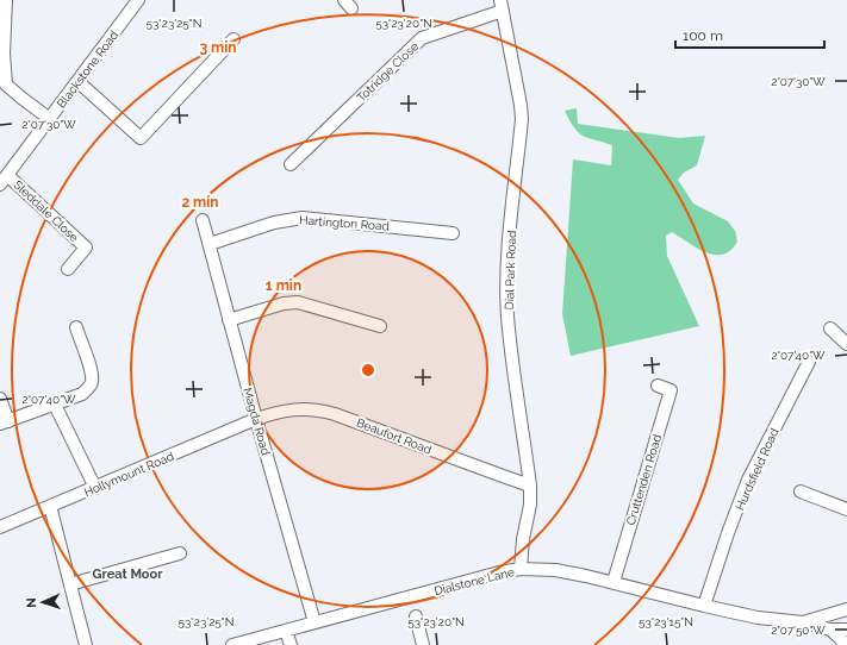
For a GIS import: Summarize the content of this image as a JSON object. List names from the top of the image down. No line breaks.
{"streets":{"street":["Blackstone Road","Totridge Close","Sleddale Close","Hartington Road","Dial Park Road","Magda Road","Beaufort Road","Hurdsfield Road","Hollymount Road","Cruttenden Road","Dialstone Lane"]},"crossings":[["Blackstone Road","Sleddale Close"],["Totridge Close","Dial Park Road"],["Hartington Road","Magda Road"],["Dial Park Road","Beaufort Road"],["Dial Park Road","Dialstone Lane"],["Magda Road","Beaufort Road"],["Magda Road","Hollymount Road"],["Magda Road","Dialstone Lane"],["Beaufort Road","Hollymount Road"],["Hurdsfield Road","Dialstone Lane"],["Cruttenden Road","Dialstone Lane"]],"districts":["Great Moor"],"scale_bar":"100 m","north":"left","coordinates":["53°23'25\"N","53°23'20\"N","2°07'30\"W","2°07'40\"W","53°23'15\"N","2°07'50\"W"],"rings":["3 min","2 min","1 min"]}
